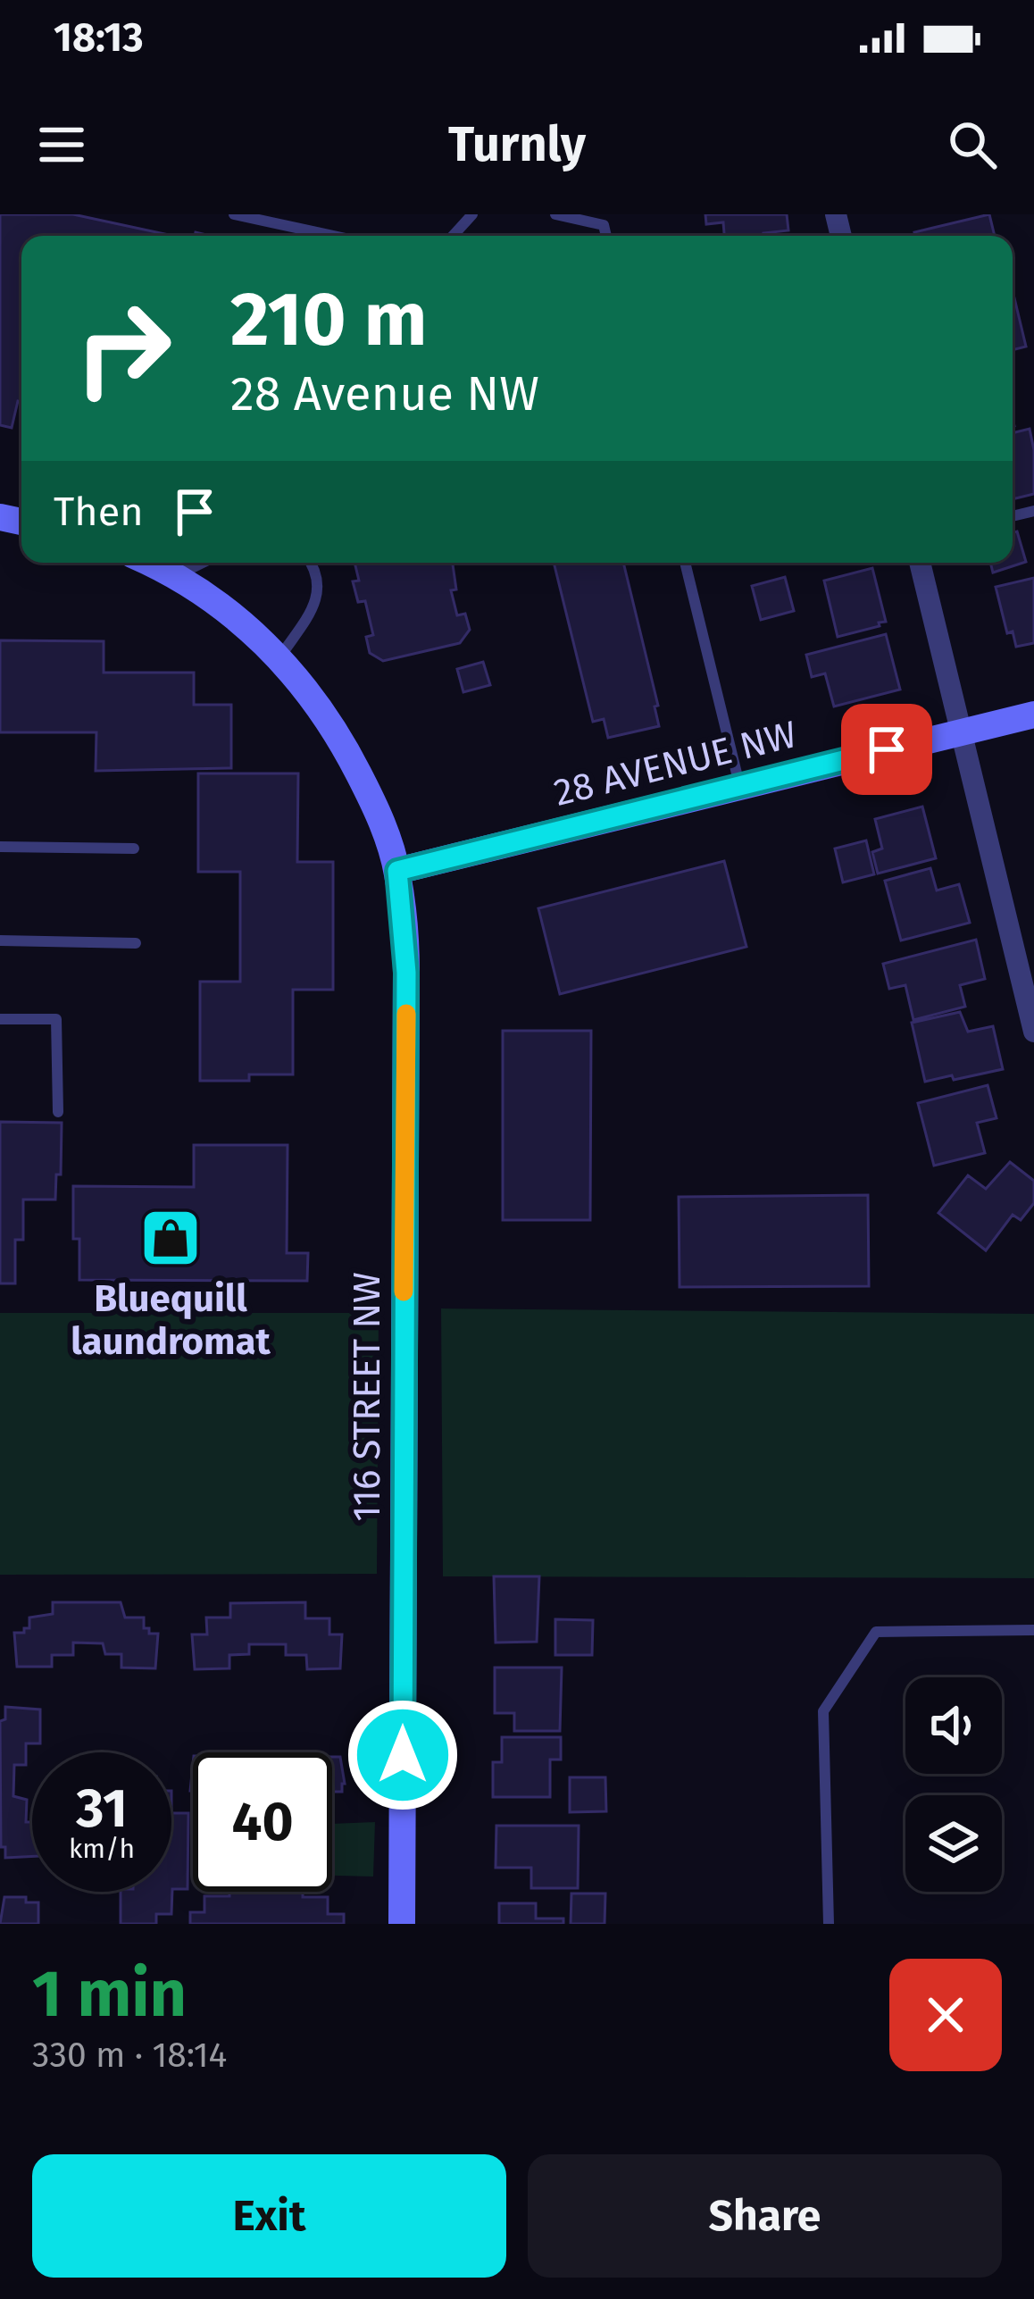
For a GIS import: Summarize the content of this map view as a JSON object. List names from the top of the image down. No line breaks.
{"streets":{"street":["28 AVENUE NW","116 STREET NW"]},"crossings":[["28 AVENUE NW","116 STREET NW"]],"places":{"shop":["Bluequill laundromat"]},"page":{"status":"18:13","header":"Turnly","turn":["210 m","28 Avenue NW"],"then":"Then","speed":"31 km/h","limit":"40","heading":["1 min","330 m · 18:14"],"buttons":["Exit","Share"]}}
